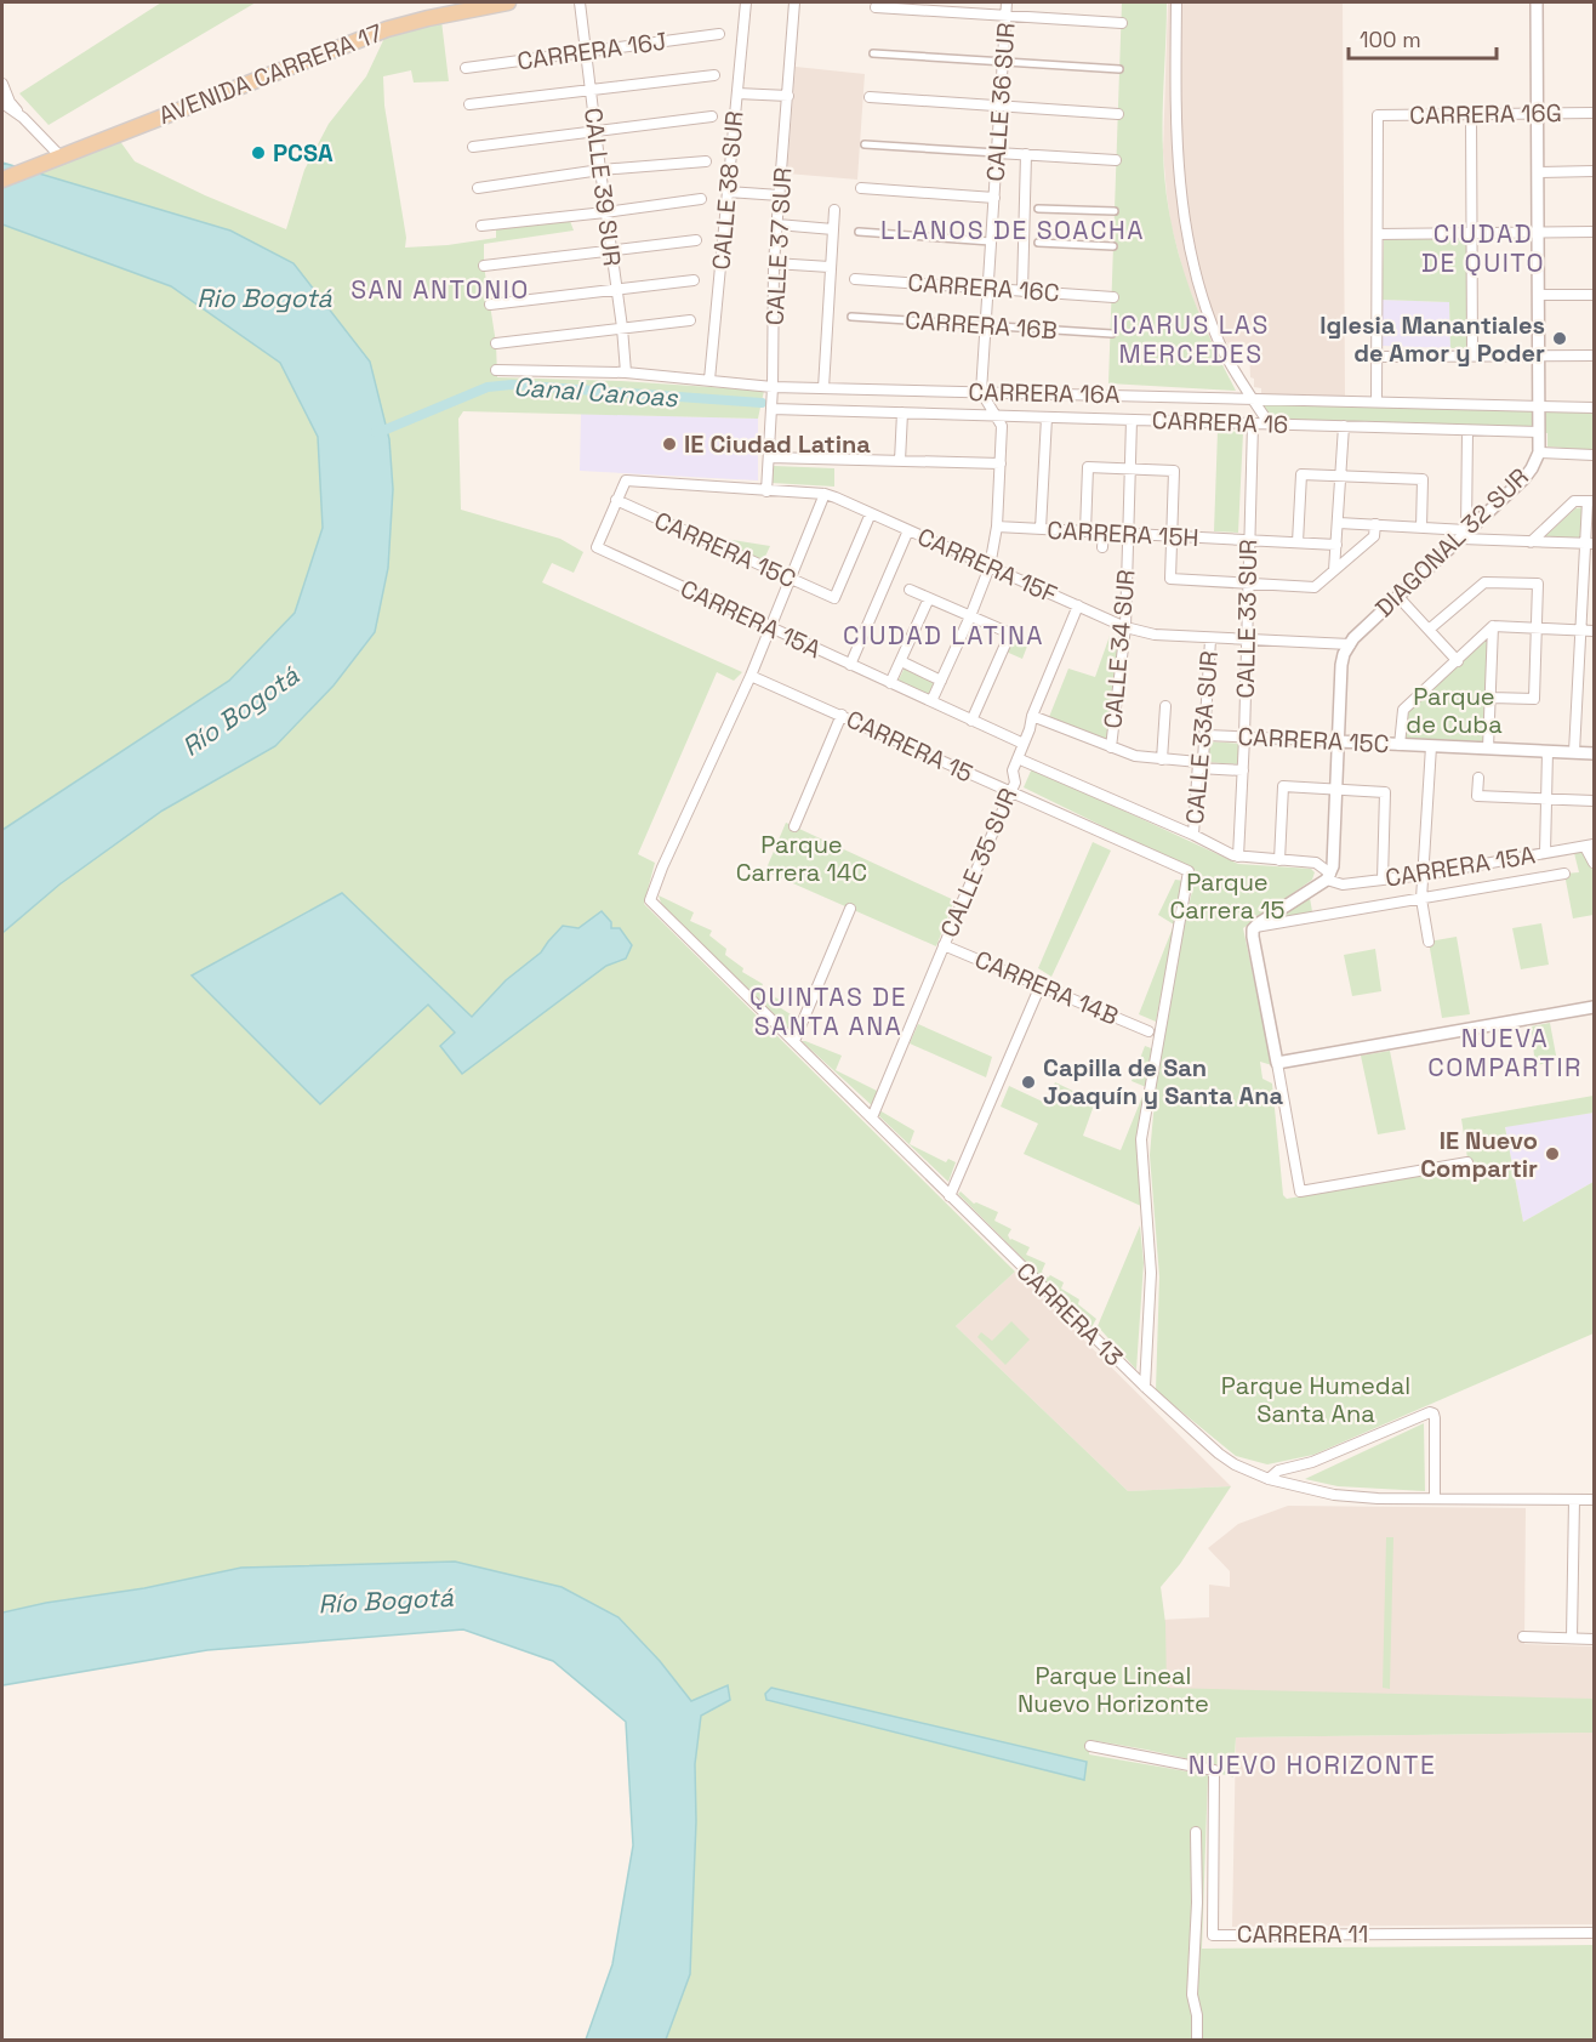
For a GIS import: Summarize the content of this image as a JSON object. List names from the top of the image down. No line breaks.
{"streets":{"main road":["AVENIDA CARRERA 17"],"street":["CARRERA 16J","CALLE 36 SUR","CARRERA 16G","CALLE 39 SUR","CALLE 38 SUR","CALLE 37 SUR","CARRERA 16C","CARRERA 16B","CARRERA 16A","CARRERA 16","CARRERA 15H","DIAGONAL 32 SUR","CARRERA 15C","CARRERA 15F","CARRERA 15A","CALLE 33 SUR","CALLE 34 SUR","CALLE 33A SUR","CARRERA 15","CALLE 35 SUR","CARRERA 14B","CARRERA 13","CARRERA 11"]},"crossings":[["CARRERA 16J","CALLE 39 SUR"],["CALLE 36 SUR","CARRERA 16C"],["CALLE 36 SUR","CARRERA 16B"],["CALLE 36 SUR","CARRERA 16A"],["CALLE 39 SUR","CARRERA 16A"],["CALLE 38 SUR","CARRERA 16A"],["CALLE 37 SUR","CARRERA 16A"],["CALLE 37 SUR","CARRERA 16"],["CALLE 37 SUR","CARRERA 15F"],["CARRERA 16","CALLE 33 SUR"],["CARRERA 16","CALLE 34 SUR"],["CARRERA 15H","CALLE 33 SUR"],["CARRERA 15H","CALLE 34 SUR"],["DIAGONAL 32 SUR","CARRERA 15C"],["DIAGONAL 32 SUR","CARRERA 15F"],["CARRERA 15C","CARRERA 15F"],["CARRERA 15C","CARRERA 15A"],["CARRERA 15C","CALLE 33 SUR"],["CARRERA 15C","CALLE 33A SUR"],["CARRERA 15F","CARRERA 15A"],["CARRERA 15F","CALLE 33 SUR"],["CARRERA 15F","CALLE 34 SUR"],["CARRERA 15F","CALLE 33A SUR"],["CARRERA 15F","CALLE 35 SUR"],["CARRERA 15A","CALLE 33 SUR"],["CARRERA 15A","CALLE 33A SUR"],["CARRERA 15A","CALLE 35 SUR"],["CARRERA 15","CALLE 35 SUR"],["CARRERA 15","CARRERA 13"],["CALLE 35 SUR","CARRERA 14B"],["CALLE 35 SUR","CARRERA 13"]],"districts":["LLANOS DE SOACHA","CIUDAD DE QUITO","SAN ANTONIO","ICARUS LAS MERCEDES","CIUDAD LATINA","QUINTAS DE SANTA ANA","NUEVA COMPARTIR","NUEVO HORIZONTE"],"water":["Rio Bogotá","Canal Canoas","Río Bogotá"],"parks":["Parque de Cuba","Parque Carrera 14C","Parque Carrera 15","Parque Humedal Santa Ana","Parque Lineal Nuevo Horizonte"],"places":["PCSA","Iglesia Manantiales de Amor y Poder","IE Ciudad Latina","Capilla de San Joaquín y Santa Ana","IE Nuevo Compartir"],"scale_bar":"100 m"}
